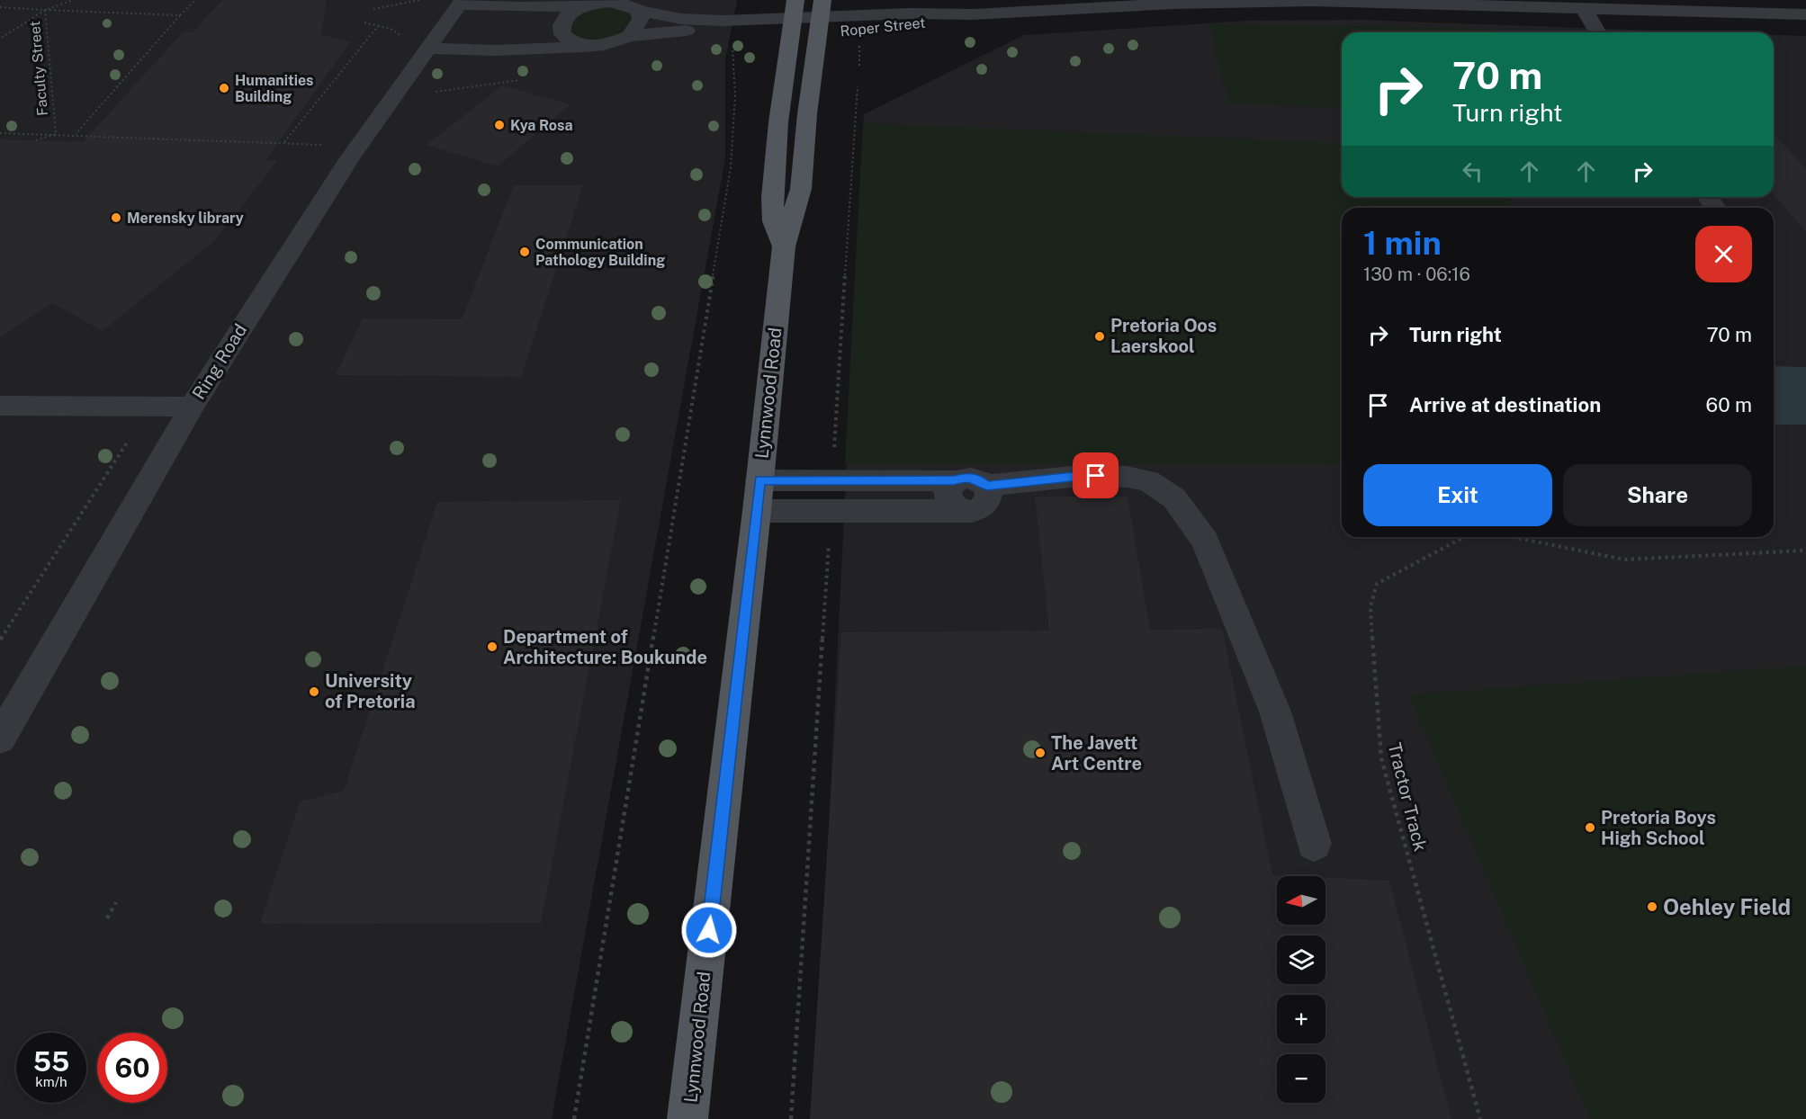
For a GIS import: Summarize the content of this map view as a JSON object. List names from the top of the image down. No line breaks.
{"streets":{"main road":["Lynnwood Road"],"street":["Roper Street","Ring Road"],"path":["Faculty Street","Tractor Track"]},"crossings":[["Roper Street","Lynnwood Road"]],"places":["Humanities Building","Kya Rosa","Merensky library","Communication Pathology Building","Pretoria Oos Laerskool","Department of Architecture: Boukunde","University of Pretoria","The Javett Art Centre","Pretoria Boys High School","Oehley Field"],"north":"left","page":{"turn":["70 m","Turn right"],"heading":["1 min","130 m · 06:16"],"list":[{"name":"Turn right","value":"70 m"},{"name":"Arrive at destination","value":"60 m"}],"buttons":["Exit","Share"],"map_buttons":["+","−"],"speed":"55 km/h","limit":"60"}}
